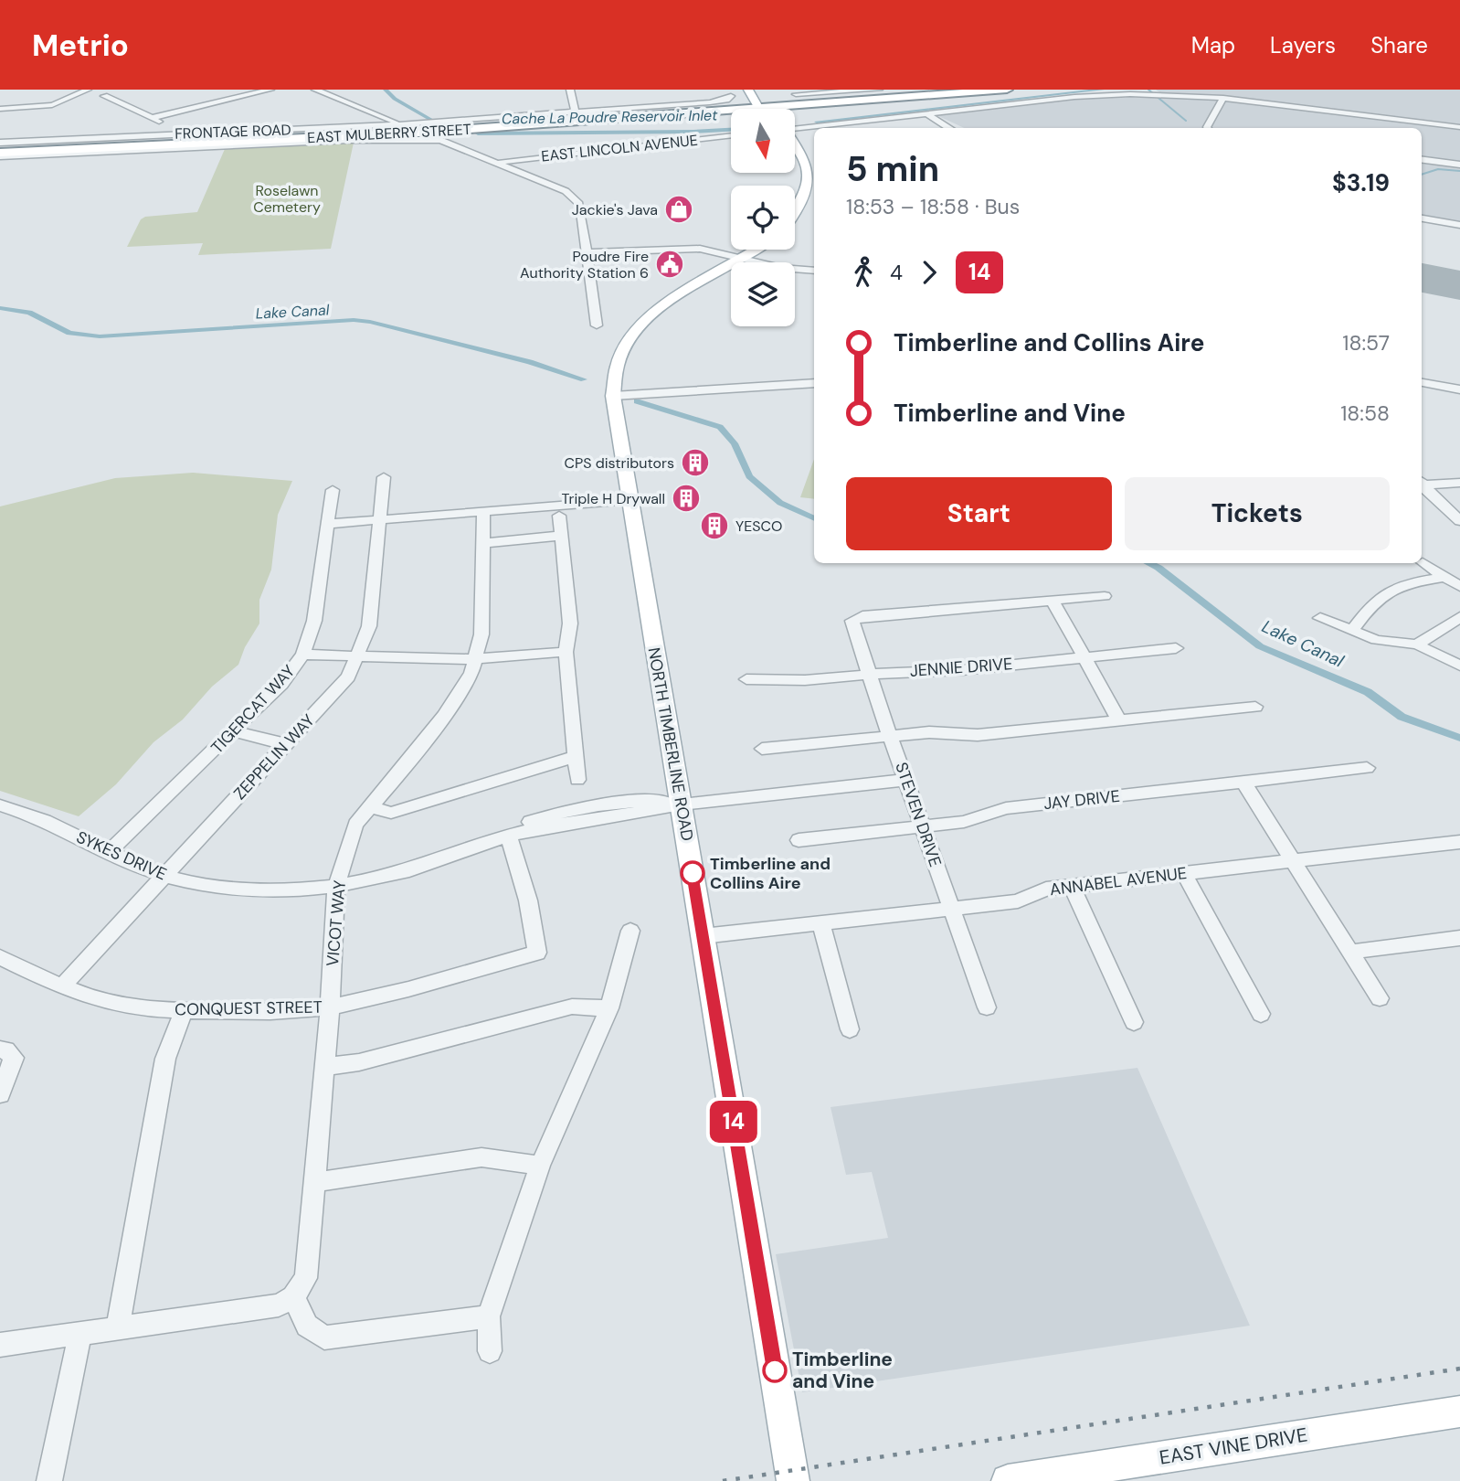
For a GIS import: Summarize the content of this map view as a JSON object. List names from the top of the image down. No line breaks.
{"streets":{"highway":["EAST MULBERRY STREET"],"main road":["NORTH TIMBERLINE ROAD","EAST VINE DRIVE"],"street":["FRONTAGE ROAD","EAST LINCOLN AVENUE","JENNIE DRIVE","TIGERCAT WAY","ZEPPELIN WAY","JAY DRIVE","STEVEN DRIVE","SYKES DRIVE","ANNABEL AVENUE","VICOT WAY","CONQUEST STREET"]},"crossings":[["FRONTAGE ROAD","EAST MULBERRY STREET"],["JENNIE DRIVE","STEVEN DRIVE"],["TIGERCAT WAY","SYKES DRIVE"],["NORTH TIMBERLINE ROAD","SYKES DRIVE"],["NORTH TIMBERLINE ROAD","ANNABEL AVENUE"],["ZEPPELIN WAY","SYKES DRIVE"],["ZEPPELIN WAY","CONQUEST STREET"],["JAY DRIVE","STEVEN DRIVE"],["STEVEN DRIVE","SYKES DRIVE"],["STEVEN DRIVE","ANNABEL AVENUE"],["SYKES DRIVE","VICOT WAY"],["SYKES DRIVE","CONQUEST STREET"],["VICOT WAY","CONQUEST STREET"]],"water":["Cache La Poudre Reservoir Inlet","Lake Canal"],"parks":["Roselawn Cemetery"],"places":{"shop":["Jackie's Java"],"public building":["Poudre Fire Authority Station 6"],"building":["CPS distributors","Triple H Drywall","YESCO"],"other":["Timberline and Collins Aire","Timberline and Vine"]},"lines":["bus line 14"],"north":"bottom","page":{"header":"Metrio","nav":["Map","Layers","Share"],"on_map":"14","heading":["5 min","18:53 – 18:58 · Bus","$3.19"],"legs":["4","14"],"list":[{"name":"Timberline and Collins Aire","value":"18:57"},{"name":"Timberline and Vine","value":"18:58"}],"buttons":["Start","Tickets"]}}
